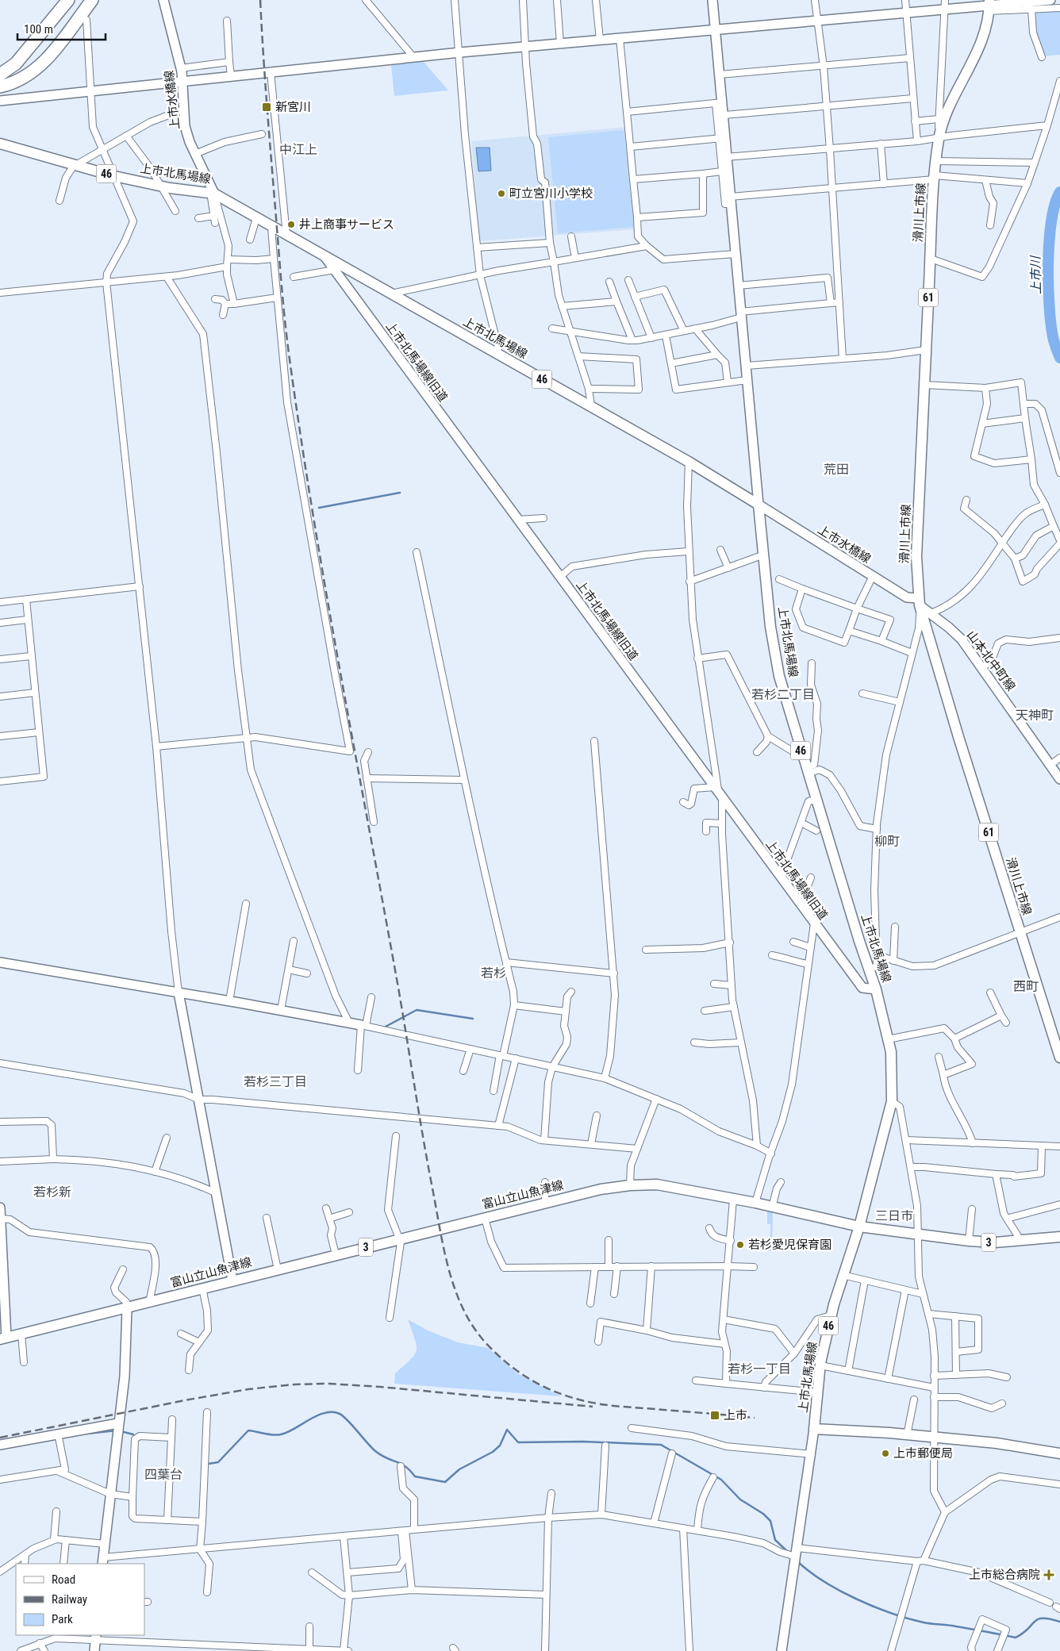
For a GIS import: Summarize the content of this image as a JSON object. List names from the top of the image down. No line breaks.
{"streets":{"main road":["46","上市北馬場線","滑川上市線","61","富山立山魚津線","3"],"street":["上市水橋線","上市北馬場線旧道","山本北中町線"]},"crossings":[["上市水橋線","上市北馬場線"],["上市水橋線","滑川上市線"],["上市水橋線","山本北中町線"],["上市北馬場線","上市北馬場線旧道"],["上市北馬場線","富山立山魚津線"],["滑川上市線","山本北中町線"]],"districts":["中江上","荒田","若杉二丁目","天神町","柳町","若杉","西町","若杉三丁目","若杉新","三日市","若杉一丁目","四葉台"],"water":["上市川"],"places":{"transit":["新宮川","上市"],"other":["町立宮川小学校","井上商事サービス","若杉愛児保育園","上市郵便局"],"health":["上市総合病院"]},"legend":["Road","Railway","Park"],"scale_bar":"100 m"}
